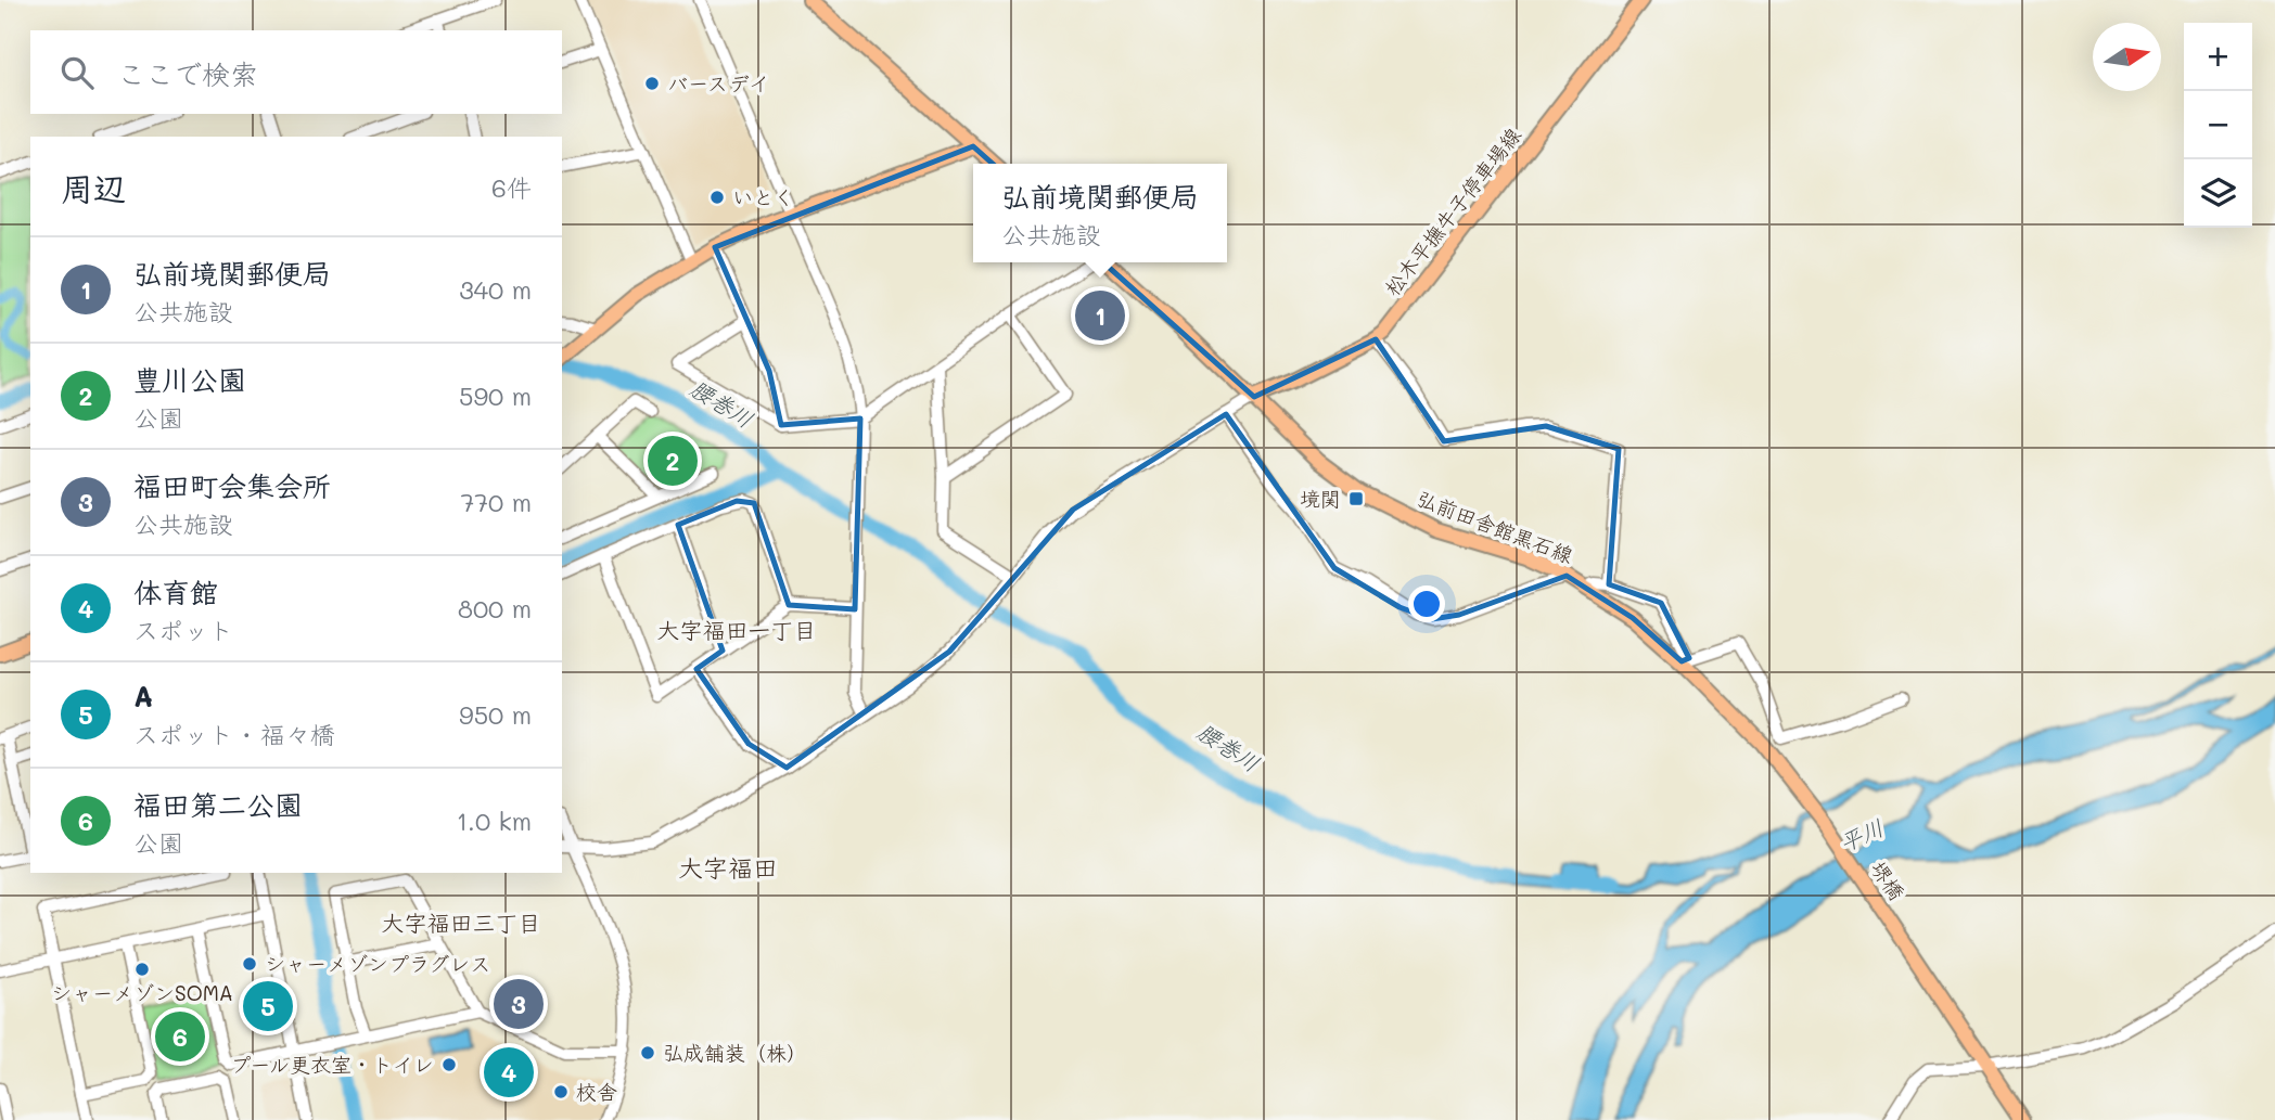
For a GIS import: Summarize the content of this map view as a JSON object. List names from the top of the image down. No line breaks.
{"streets":{"main road":["松木平撫牛子停車場線","弘前田舎館黒石線","堺橋"]},"crossings":[["松木平撫牛子停車場線","弘前田舎館黒石線"],["弘前田舎館黒石線","堺橋"]],"districts":["大字福田一丁目","大字福田","大字福田三丁目"],"water":["腰巻川","平川"],"places":{"other":["バースデイ","いとく","シャーメゾンプラグレス","シャーメゾンSOMA","弘成舗装（株）","プール更衣室・トイレ","校舎"],"transit":["境関"]},"north":"right","page":{"map_buttons":["+","−"],"search":"ここで検索","heading":["周辺","6件"],"popup":["弘前境関郵便局","公共施設"],"list":[{"mark":"1","name":"弘前境関郵便局","note":"公共施設","value":"340 m"},{"mark":"2","name":"豊川公園","note":"公園","value":"590 m"},{"mark":"3","name":"福田町会集会所","note":"公共施設","value":"770 m"},{"mark":"4","name":"体育館","note":"スポット","value":"800 m"},{"mark":"5","name":"A","note":"スポット · 福々橋","value":"950 m"},{"mark":"6","name":"福田第二公園","note":"公園","value":"1.0 km"}],"pins":["1","2","3","5","6","4"]}}
